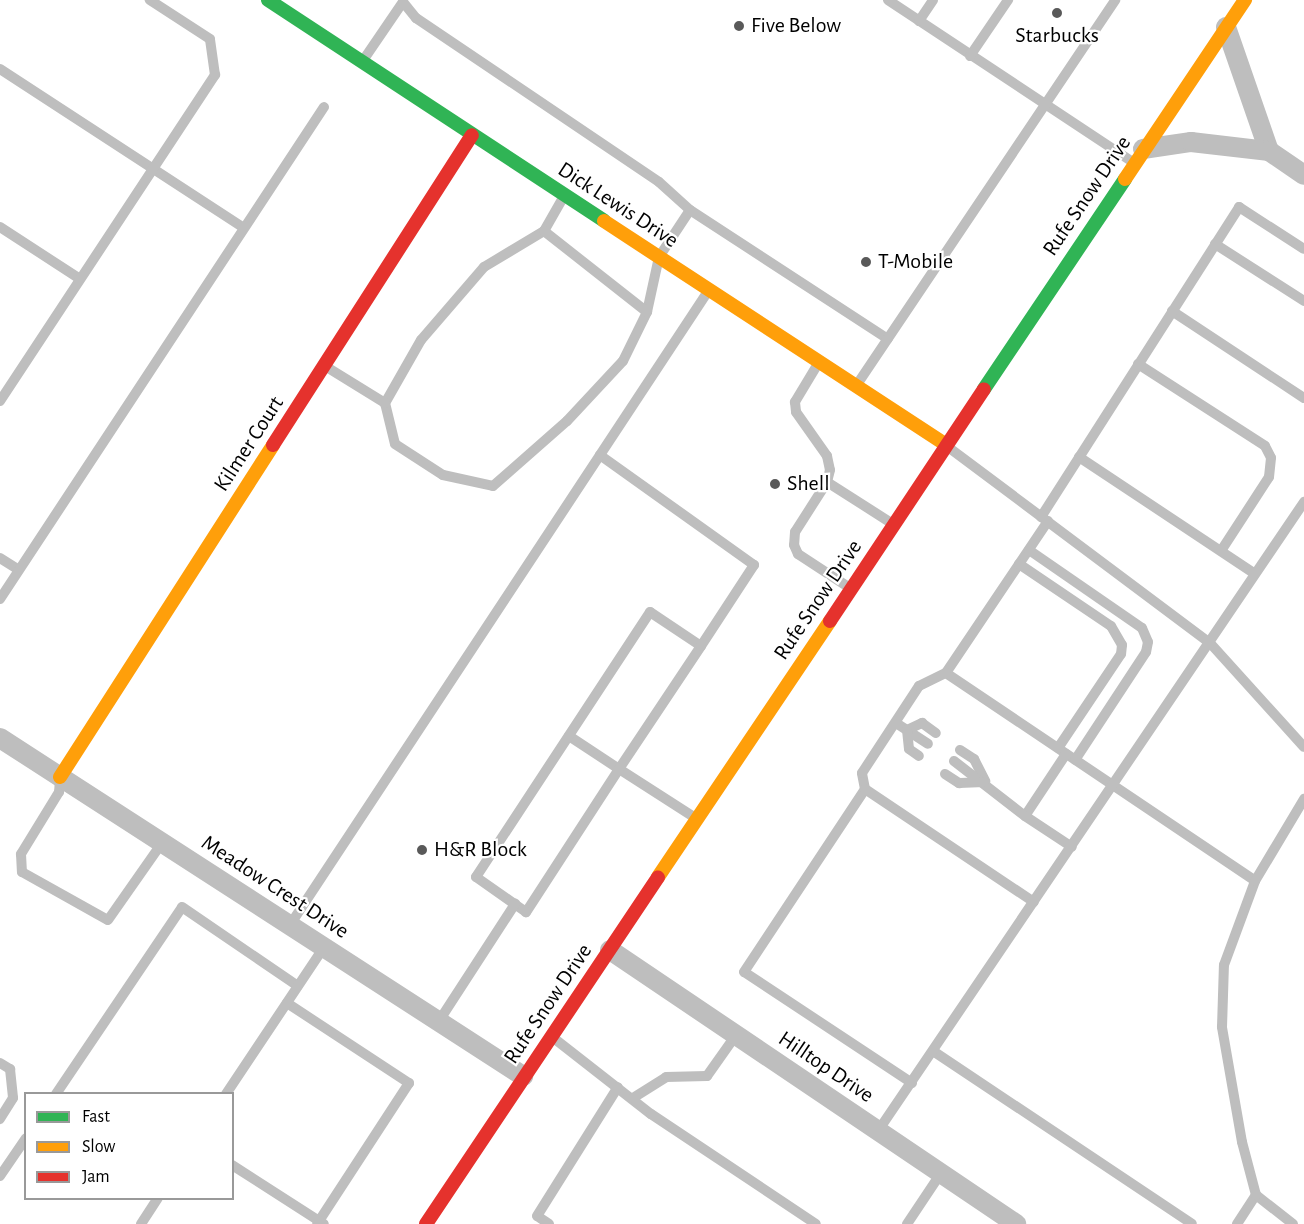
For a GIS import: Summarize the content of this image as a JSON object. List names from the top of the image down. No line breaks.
{"streets":{"street":["Rufe Snow Drive","Dick Lewis Drive","Kilmer Court","Meadow Crest Drive","Hilltop Drive"]},"crossings":[["Rufe Snow Drive","Dick Lewis Drive"],["Rufe Snow Drive","Meadow Crest Drive"],["Rufe Snow Drive","Hilltop Drive"],["Dick Lewis Drive","Kilmer Court"],["Kilmer Court","Meadow Crest Drive"]],"places":["Starbucks","Five Below","T-Mobile","Shell","H&R Block"],"legend":["Fast","Slow","Jam"]}
